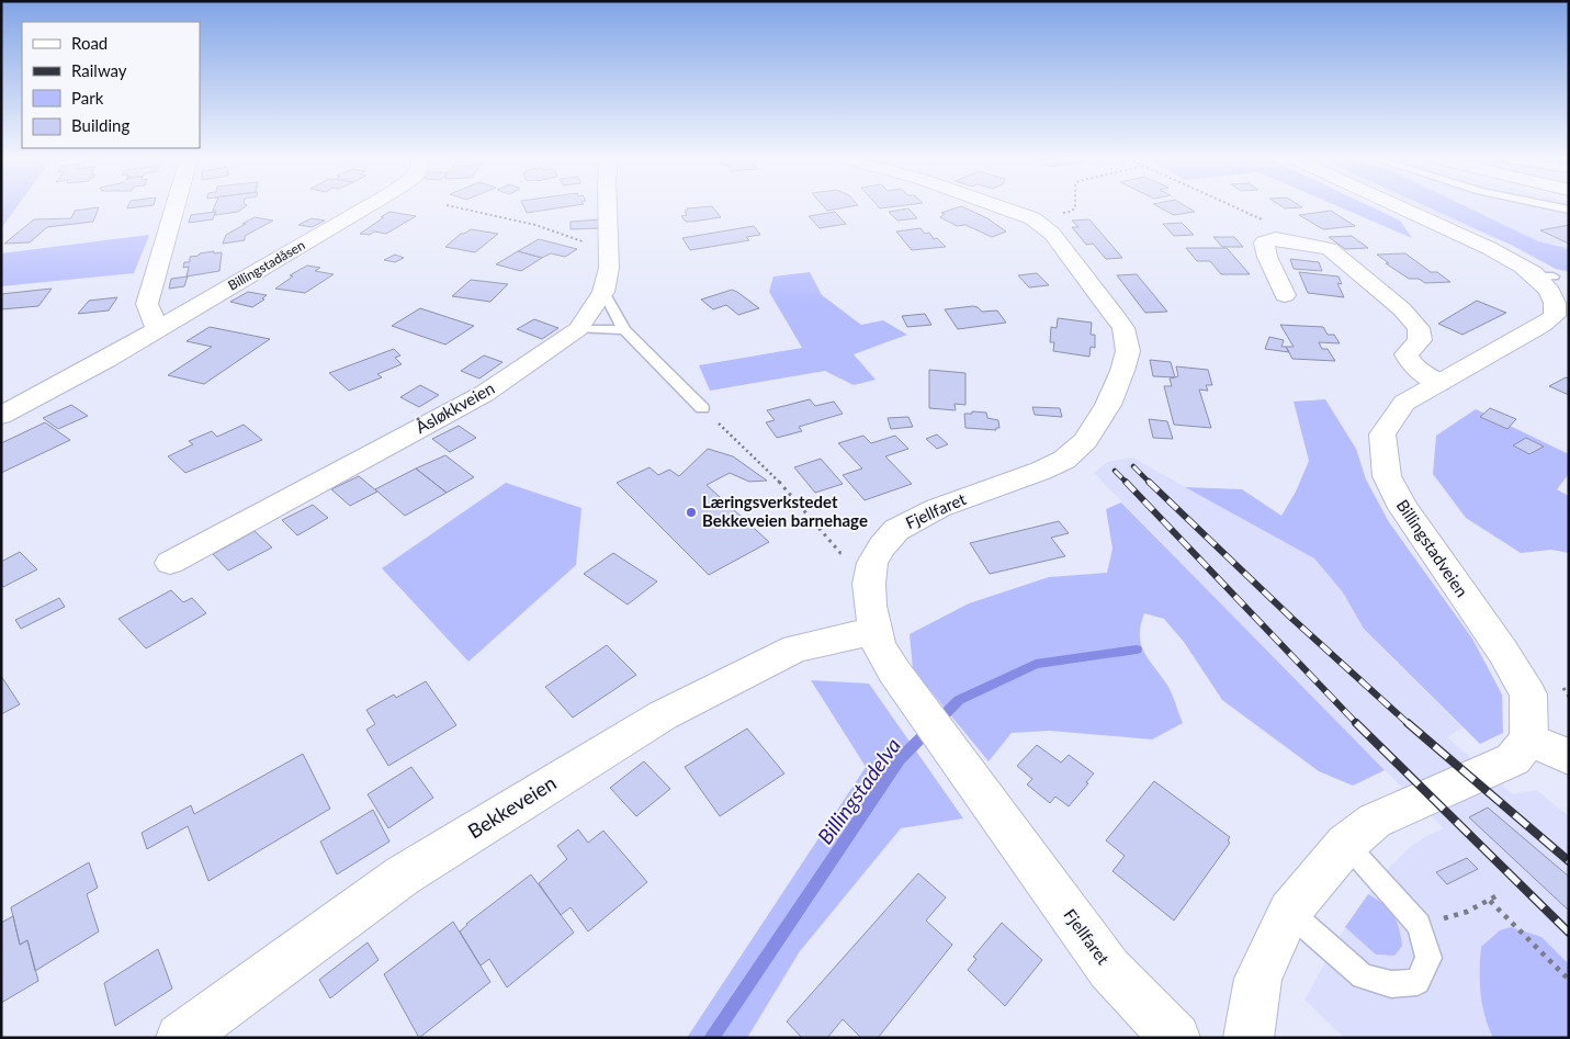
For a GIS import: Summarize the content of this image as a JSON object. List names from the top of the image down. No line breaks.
{"streets":{"street":["Billingstadåsen","Åsløkkveien","Fjellfaret","Billingstadveien","Bekkeveien"]},"crossings":[["Fjellfaret","Bekkeveien"]],"water":["Billingstadelva"],"places":["Læringsverkstedet Bekkeveien barnehage"],"legend":["Road","Railway","Park","Building"]}
